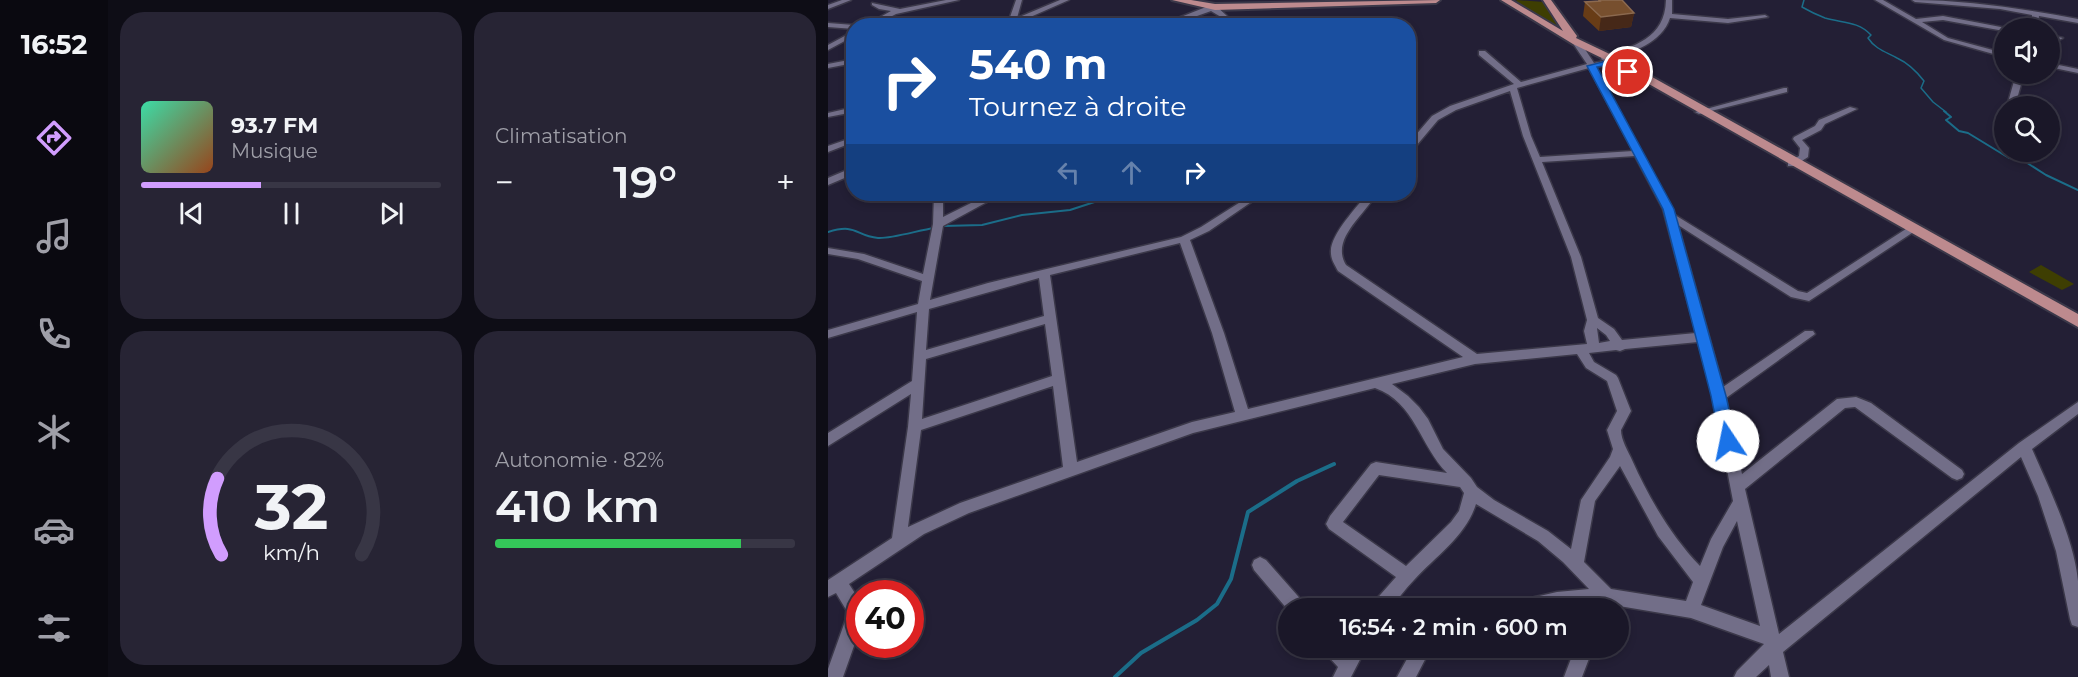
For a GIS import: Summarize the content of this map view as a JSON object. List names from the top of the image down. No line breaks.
{"page":{"tabs":"16:52","tile":["Climatisation",["Autonomie · 82%","410 km"]],"turn":["540 m","Tournez à droite"],"song":["93.7 FM","Musique"],"heat":["−","19°","+"],"limit":"40","trip":"16:54 · 2 min · 600 m","gauge":["32","km/h"]}}
